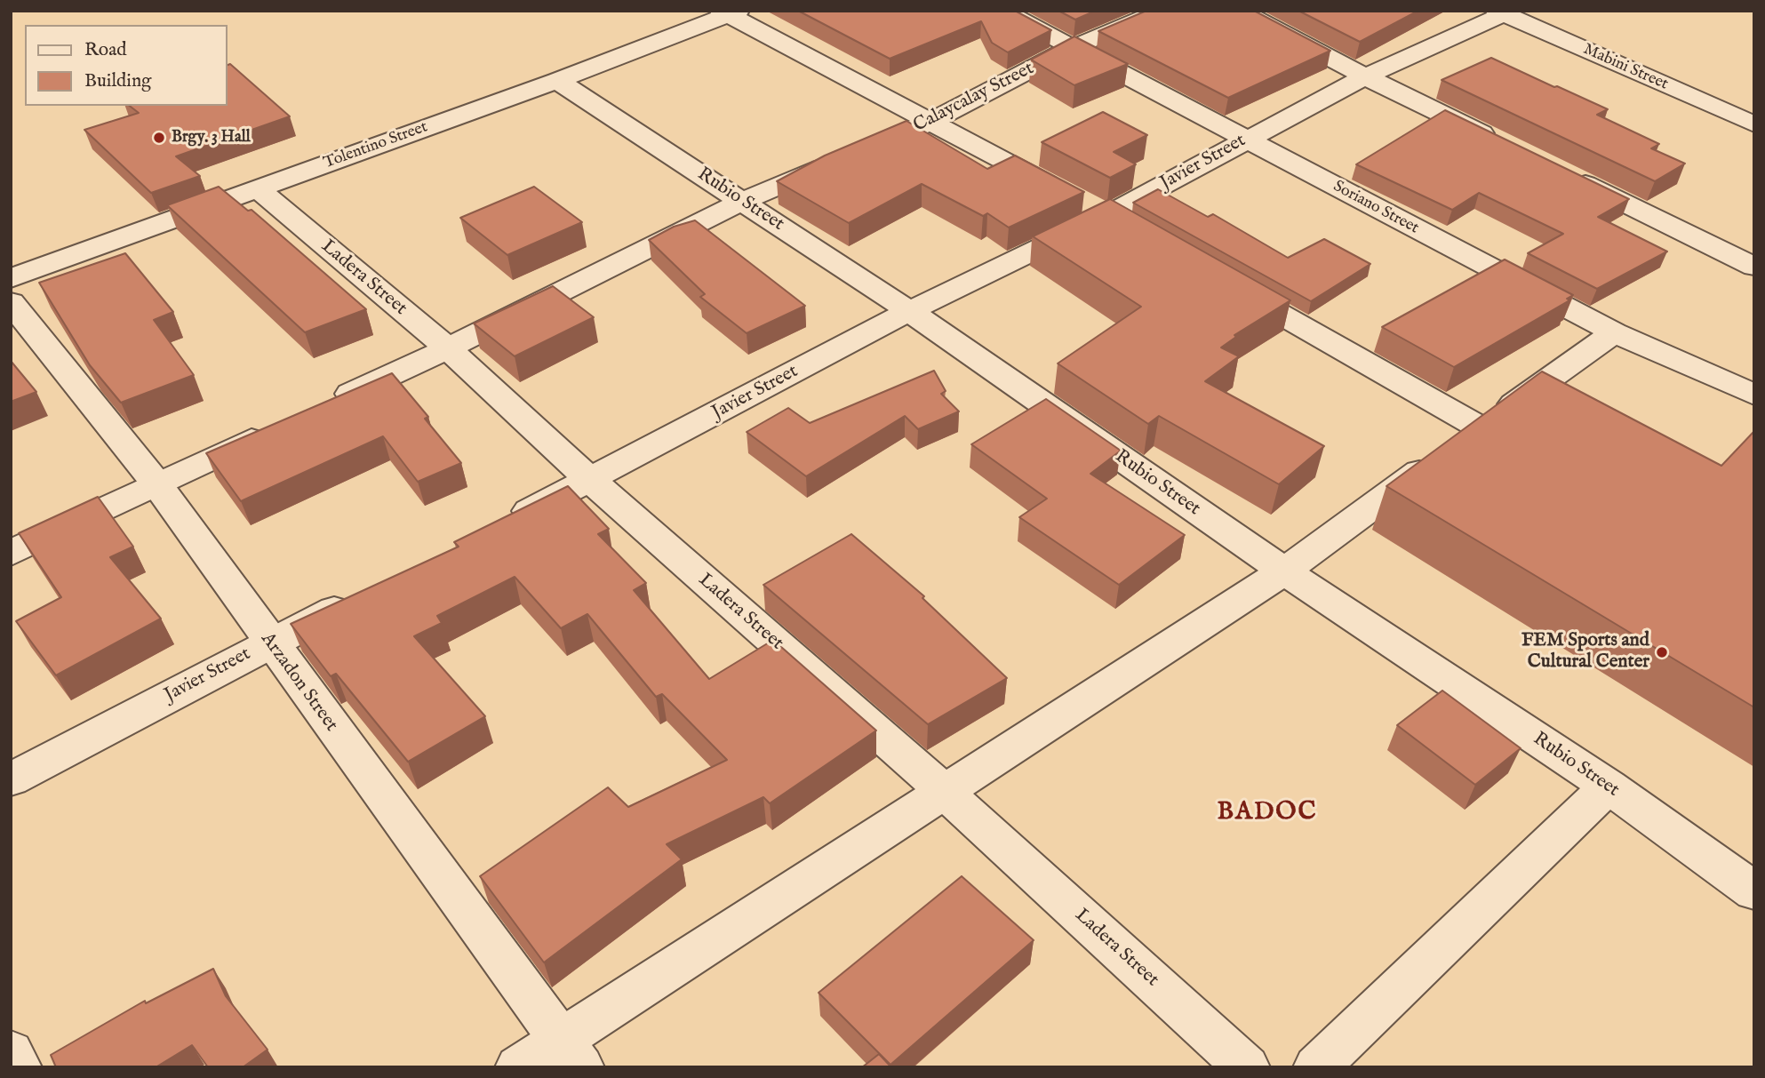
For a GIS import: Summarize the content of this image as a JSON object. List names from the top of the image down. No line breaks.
{"streets":{"street":["Mabini Street","Calaycalay Street","Tolentino Street","Javier Street","Rubio Street","Soriano Street","Ladera Street","Arzadon Street"]},"crossings":[["Mabini Street","Javier Street"],["Calaycalay Street","Rubio Street"],["Calaycalay Street","Soriano Street"],["Calaycalay Street","Ladera Street"],["Tolentino Street","Rubio Street"],["Tolentino Street","Ladera Street"],["Javier Street","Rubio Street"],["Javier Street","Soriano Street"],["Javier Street","Ladera Street"],["Javier Street","Arzadon Street"]],"districts":["BADOC"],"places":["Brgy. 3 Hall","FEM Sports and Cultural Center"],"legend":["Road","Building"]}
